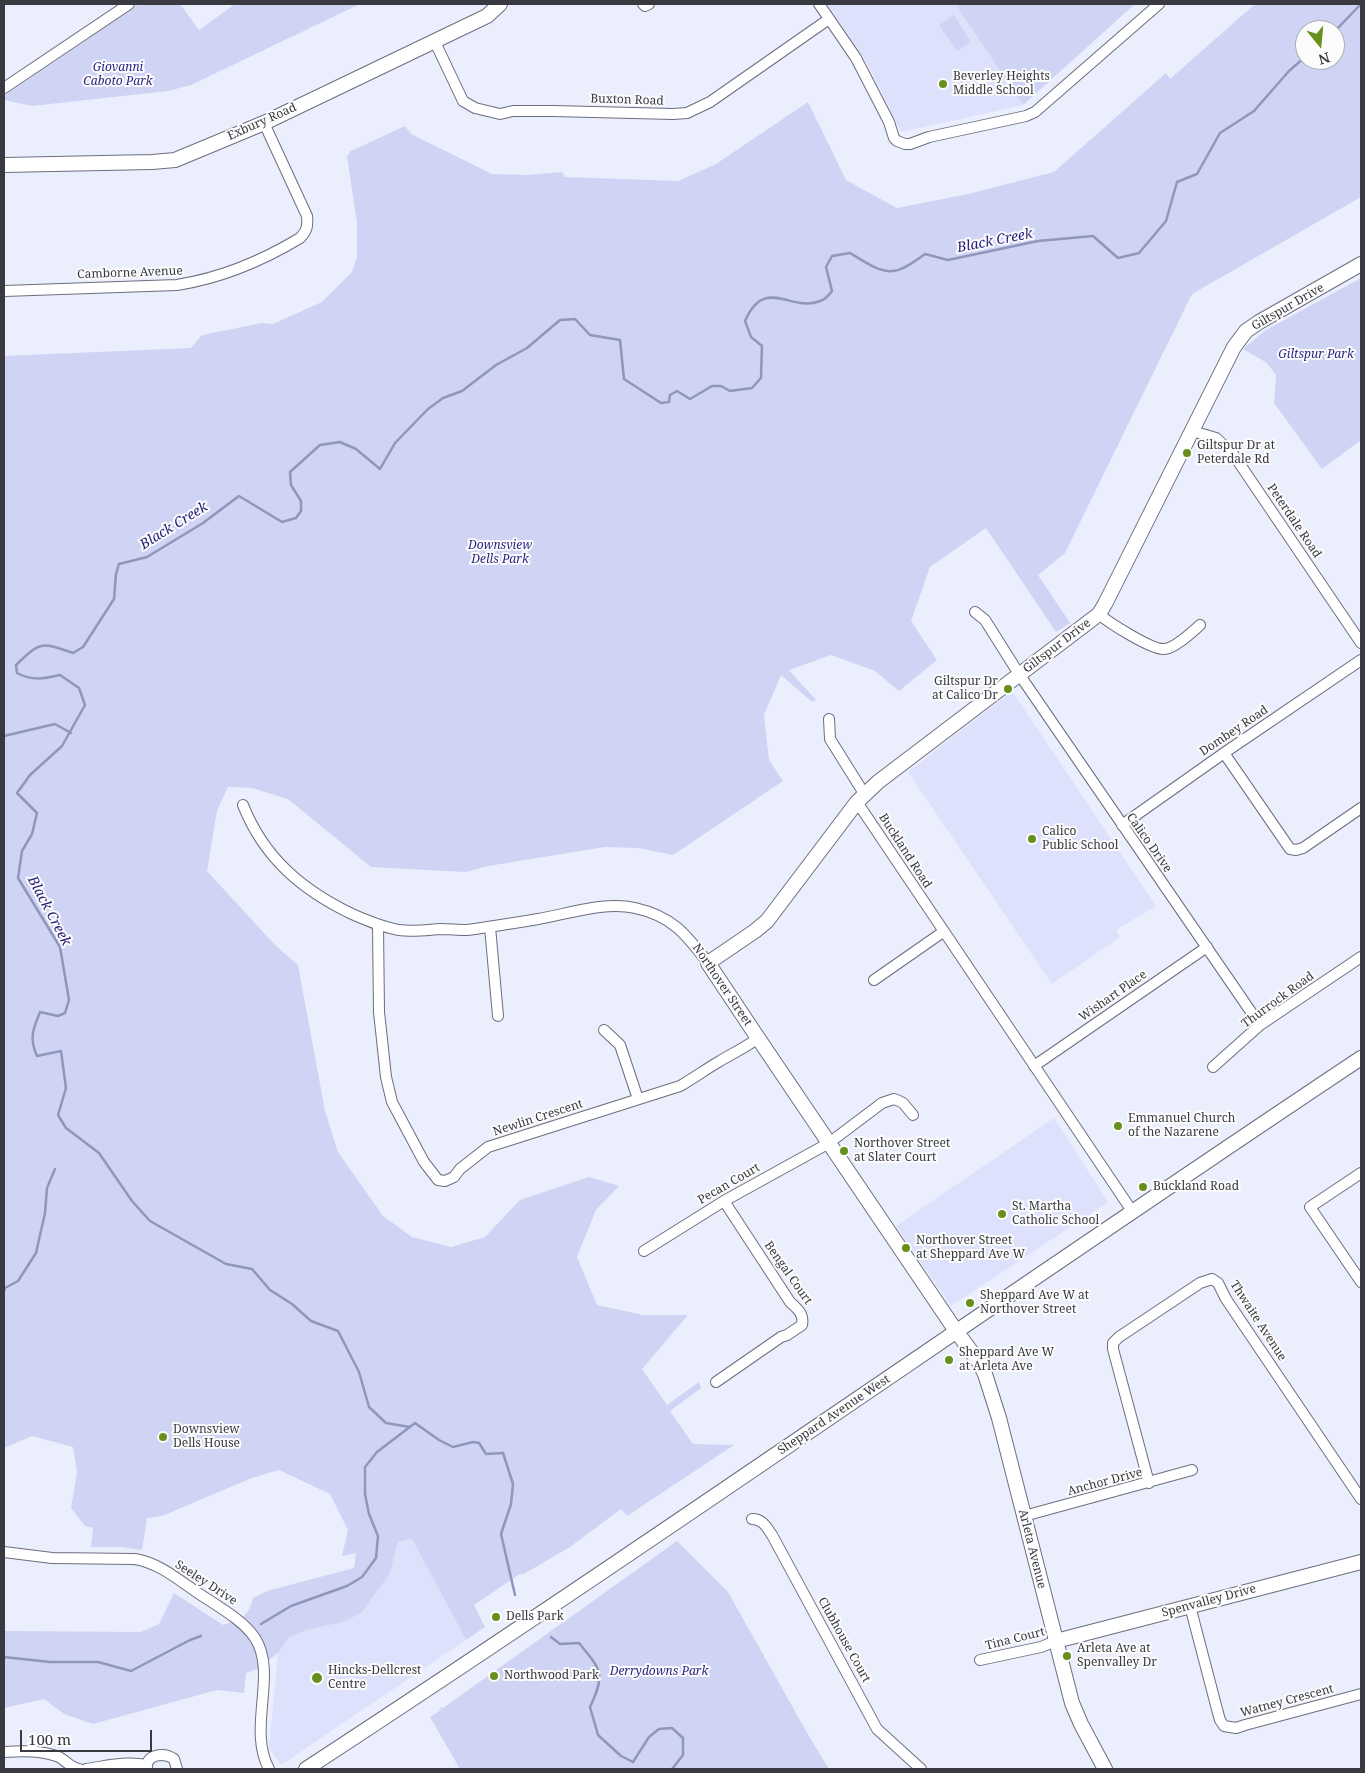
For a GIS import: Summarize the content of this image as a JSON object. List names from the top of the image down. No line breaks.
{"streets":{"street":["Buxton Road","Exbury Road","Camborne Avenue","Giltspur Drive","Peterdale Road","Dombey Road","Calico Drive","Buckland Road","Northover Street","Wishart Place","Thurrock Road","Newlin Crescent","Pecan Court","Bengal Court","Thwaite Avenue","Sheppard Avenue West","Anchor Drive","Arleta Avenue","Seeley Drive","Spenvalley Drive","Tina Court","Clubhouse Court","Watney Crescent"]},"crossings":[["Buxton Road","Exbury Road"],["Exbury Road","Camborne Avenue"],["Giltspur Drive","Peterdale Road"],["Giltspur Drive","Calico Drive"],["Giltspur Drive","Buckland Road"],["Giltspur Drive","Northover Street"],["Dombey Road","Calico Drive"],["Calico Drive","Wishart Place"],["Calico Drive","Thurrock Road"],["Buckland Road","Wishart Place"],["Buckland Road","Sheppard Avenue West"],["Northover Street","Newlin Crescent"],["Northover Street","Pecan Court"],["Northover Street","Sheppard Avenue West"],["Northover Street","Arleta Avenue"],["Pecan Court","Bengal Court"],["Thwaite Avenue","Anchor Drive"],["Sheppard Avenue West","Arleta Avenue"],["Anchor Drive","Arleta Avenue"],["Arleta Avenue","Spenvalley Drive"],["Arleta Avenue","Tina Court"],["Spenvalley Drive","Tina Court"],["Spenvalley Drive","Watney Crescent"]],"water":["Black Creek"],"parks":["Giovanni Caboto Park","Giltspur Park","Downsview Dells Park","Derrydowns Park"],"places":["Beverley Heights Middle School","Giltspur Dr at Peterdale Rd","Giltspur Dr at Calico Dr","Calico Public School","Emmanuel Church of the Nazarene","Northover Street at Slater Court","Buckland Road","St. Martha Catholic School","Northover Street at Sheppard Ave W","Sheppard Ave W at Northover Street","Sheppard Ave W at Arleta Ave","Downsview Dells House","Dells Park","Arleta Ave at Spenvalley Dr","Northwood Park","Hincks-Dellcrest Centre"],"scale_bar":"100 m","north":"bottom"}
